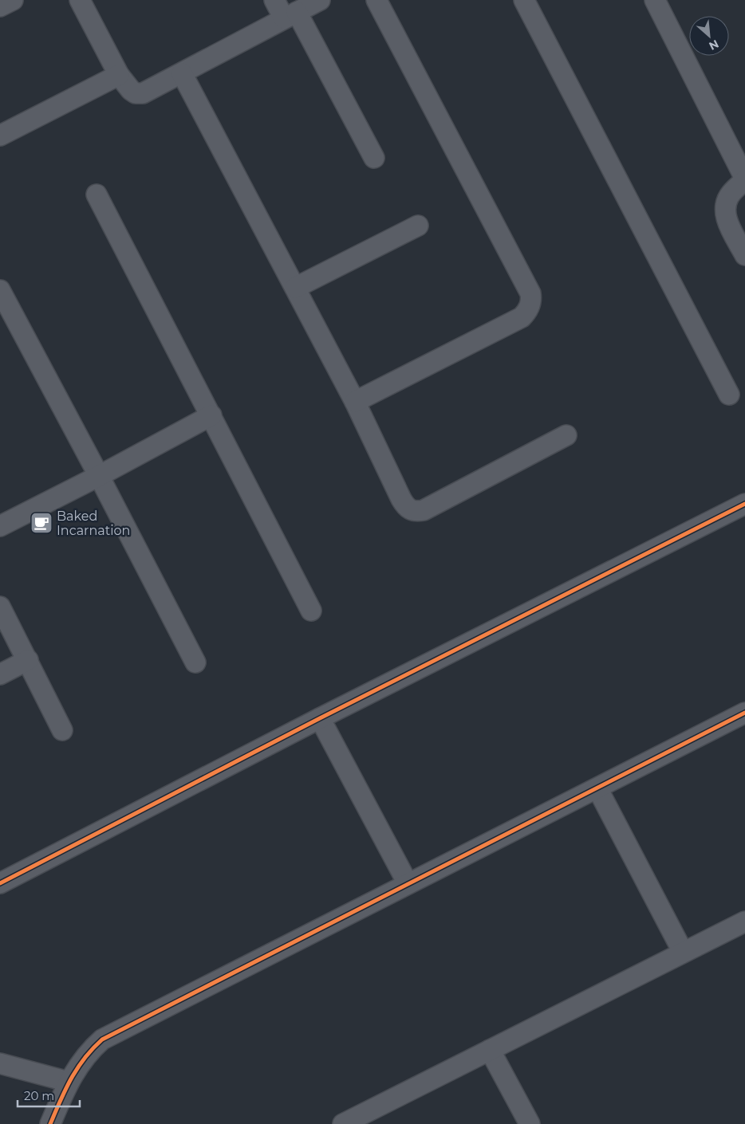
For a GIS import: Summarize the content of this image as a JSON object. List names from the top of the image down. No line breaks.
{"places":{"cafe":["Baked Incarnation"]},"scale_bar":"20 m","north":"bottom right"}
